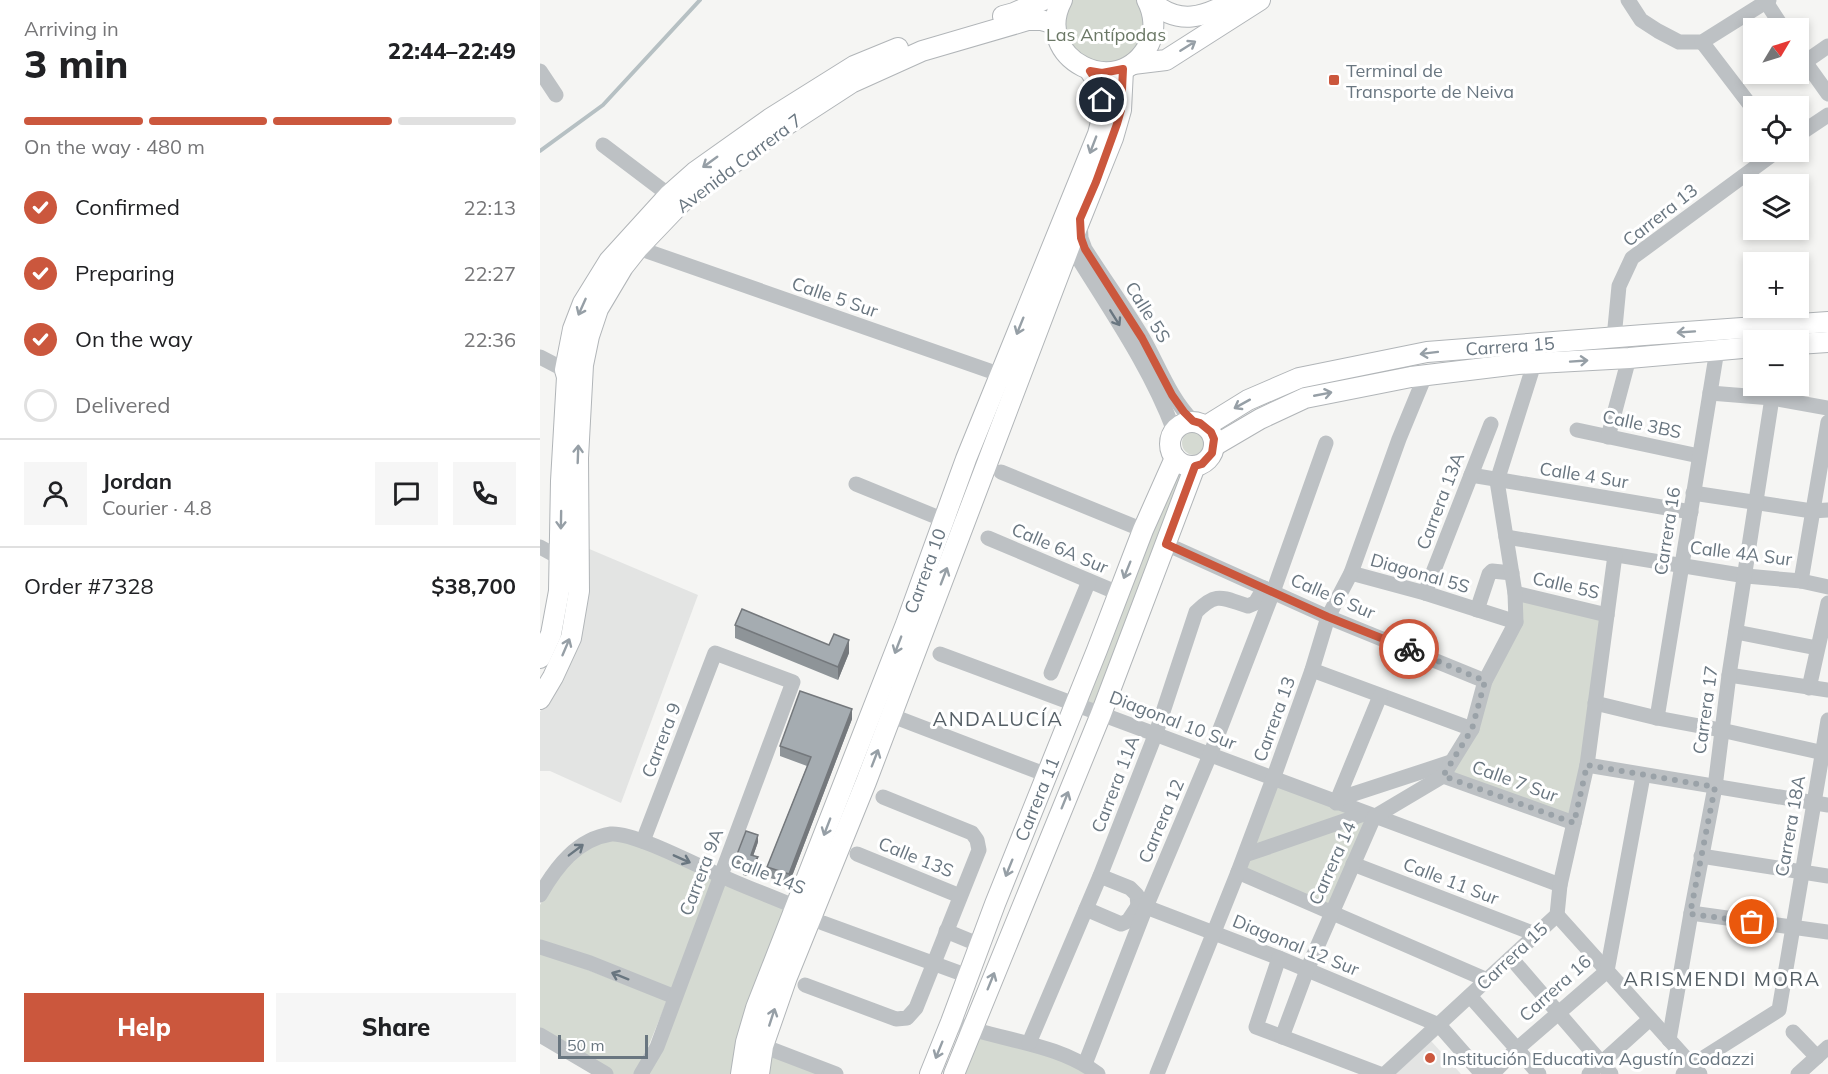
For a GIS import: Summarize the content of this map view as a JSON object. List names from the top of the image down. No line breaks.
{"streets":{"main road":["Avenida Carrera 7","Carrera 15","Carrera 10","Carrera 11"],"street":["Carrera 13","Calle 5 Sur","Calle 5S","Calle 3BS","Calle 4 Sur","Carrera 13A","Carrera 16","Calle 6A Sur","Calle 4A Sur","Diagonal 5S","Calle 6 Sur","Carrera 17","Diagonal 10 Sur","Carrera 9","Calle 7 Sur","Carrera 11A","Carrera 12","Carrera 18A","Calle 13S","Carrera 14","Carrera 9A","Calle 14S","Calle 11 Sur","Diagonal 12 Sur"]},"crossings":[["Avenida Carrera 7","Calle 5 Sur"],["Carrera 13","Carrera 15"],["Carrera 13","Diagonal 5S"],["Carrera 13","Calle 6 Sur"],["Carrera 13","Diagonal 10 Sur"],["Carrera 13","Diagonal 12 Sur"],["Calle 5 Sur","Carrera 10"],["Calle 5S","Carrera 15"],["Calle 5S","Carrera 10"],["Calle 5S","Carrera 11"],["Calle 5S","Carrera 14"],["Carrera 15","Carrera 16"],["Carrera 15","Calle 4A Sur"],["Carrera 15","Diagonal 10 Sur"],["Carrera 15","Calle 7 Sur"],["Carrera 15","Carrera 11"],["Carrera 15","Carrera 14"],["Carrera 15","Calle 11 Sur"],["Carrera 15","Diagonal 12 Sur"],["Calle 3BS","Carrera 16"],["Calle 4 Sur","Carrera 13A"],["Calle 4 Sur","Carrera 16"],["Calle 4 Sur","Carrera 14"],["Carrera 13A","Diagonal 5S"],["Carrera 16","Calle 4A Sur"],["Calle 6A Sur","Carrera 11"],["Calle 4A Sur","Carrera 17"],["Calle 4A Sur","Carrera 14"],["Carrera 10","Calle 14S"],["Calle 6 Sur","Carrera 11A"],["Calle 6 Sur","Carrera 11"],["Calle 6 Sur","Carrera 12"],["Calle 6 Sur","Carrera 14"],["Diagonal 10 Sur","Carrera 11A"],["Diagonal 10 Sur","Carrera 11"],["Diagonal 10 Sur","Carrera 12"],["Diagonal 10 Sur","Carrera 14"],["Carrera 9","Carrera 9A"],["Carrera 9","Calle 14S"],["Calle 7 Sur","Carrera 14"],["Carrera 11A","Carrera 12"],["Carrera 11","Calle 14S"],["Carrera 12","Diagonal 12 Sur"],["Carrera 14","Calle 11 Sur"],["Carrera 14","Diagonal 12 Sur"],["Carrera 9A","Calle 14S"]],"one_way":["Calle 14S"],"districts":["ANDALUCÍA","ARISMENDI MORA"],"parks":["Las Antípodas"],"places":{"transit":["Terminal de Transporte de Neiva"],"other":["Institución Educativa Agustín Codazzi"]},"scale_bar":"50 m","north":"top right","page":{"heading":["3 min","Arriving in","22:44–22:49"],"panel":["Jordan","Courier · 4.8","Order #7328","$38,700"],"map_buttons":["+","−"],"bar":"On the way · 480 m","list":[["Confirmed","22:13"],["Preparing","22:27"],["On the way","22:36"],"Delivered"],"buttons":["Help","Share"],"scale":"50 m"}}
